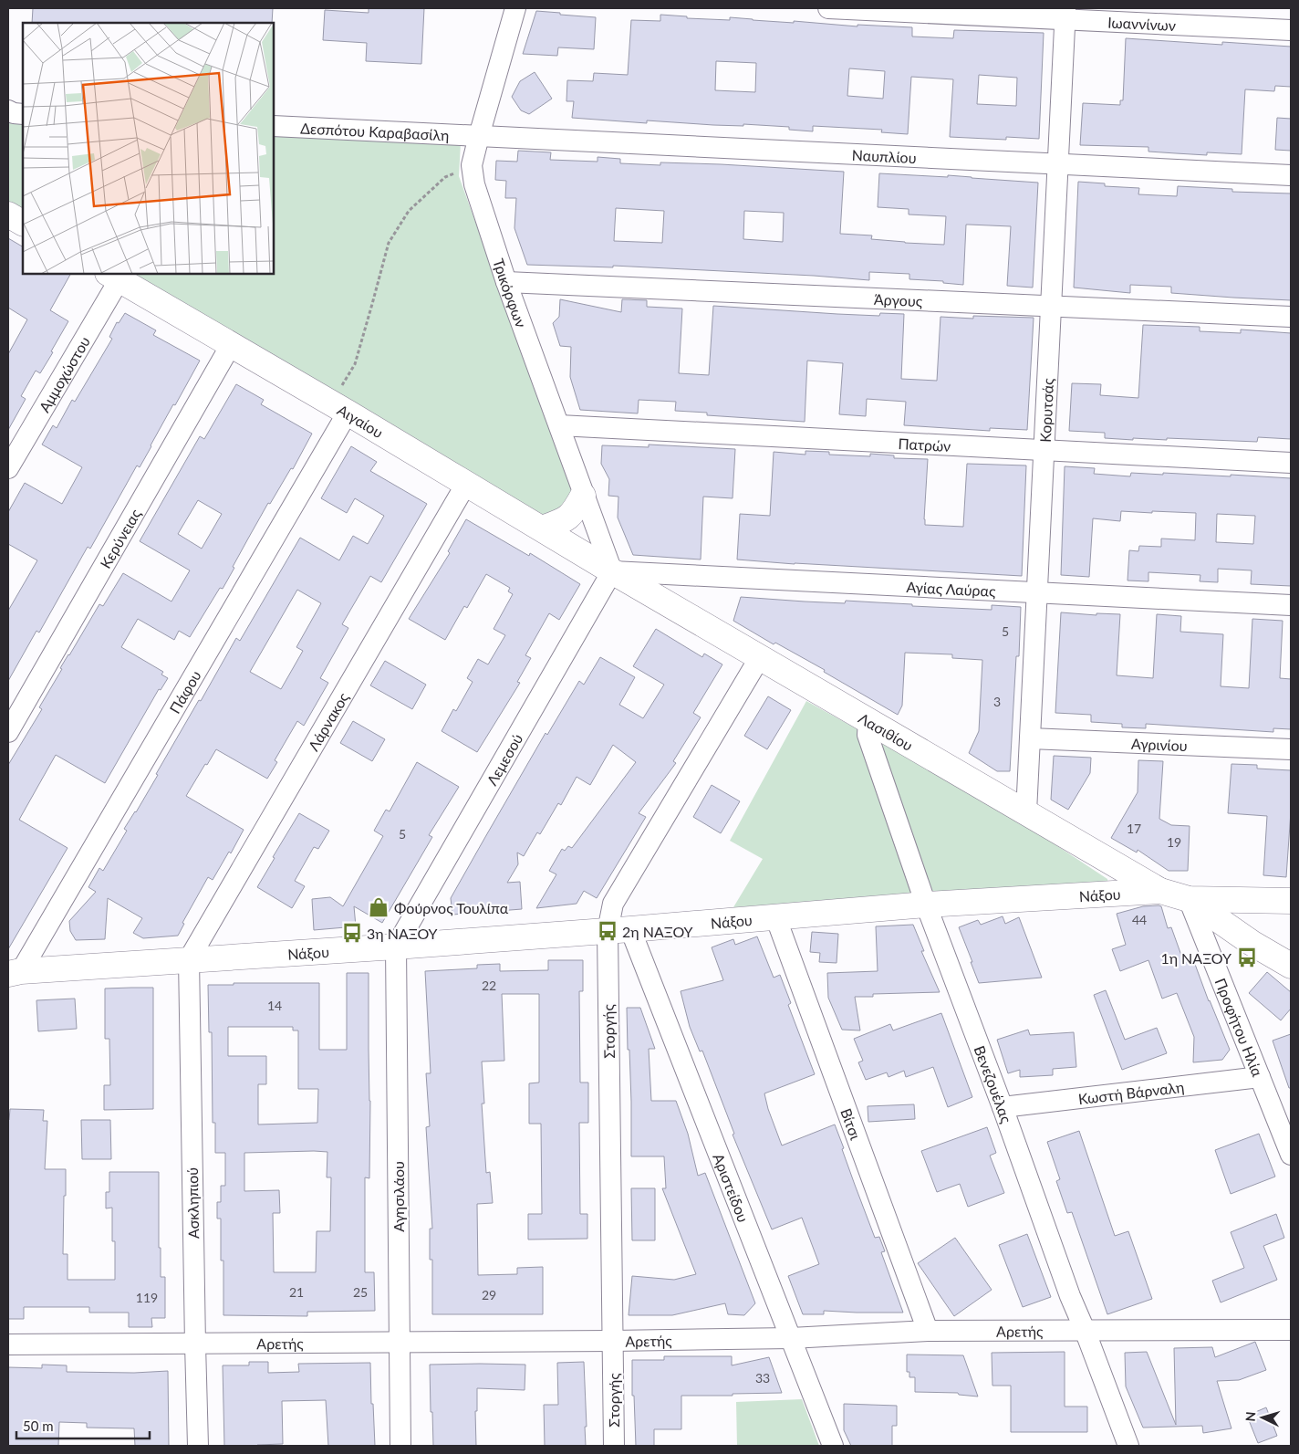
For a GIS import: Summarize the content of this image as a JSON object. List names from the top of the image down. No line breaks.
{"streets":{"street":["Ιωαννίνων","Δεσπότου Καραβασίλη","Ναυπλίου","Τρικόρφων","Άργους","Αμμοχώστου","Κορυτσάς","Αιγαίου","Πατρών","Κερύνειας","Αγίας Λαύρας","Πάφου","Λάρνακος","Λασιθίου","Αγρινίου","Λεμεσού","Νάξου","Προφήτου Ηλία","Στοργής","Βενεζουέλας","Κωστή Βάρναλη","Βίτσι","Αριστείδου","Αγησιλάου","Ασκληπιού","Αρετής"]},"crossings":[["Ιωαννίνων","Κορυτσάς"],["Δεσπότου Καραβασίλη","Ναυπλίου"],["Δεσπότου Καραβασίλη","Τρικόρφων"],["Ναυπλίου","Τρικόρφων"],["Ναυπλίου","Κορυτσάς"],["Τρικόρφων","Άργους"],["Τρικόρφων","Αιγαίου"],["Τρικόρφων","Πατρών"],["Τρικόρφων","Αγίας Λαύρας"],["Τρικόρφων","Λασιθίου"],["Τρικόρφων","Λεμεσού"],["Άργους","Κορυτσάς"],["Αμμοχώστου","Αιγαίου"],["Κορυτσάς","Πατρών"],["Κορυτσάς","Αγίας Λαύρας"],["Κορυτσάς","Λασιθίου"],["Κορυτσάς","Αγρινίου"],["Αιγαίου","Κερύνειας"],["Αιγαίου","Αγίας Λαύρας"],["Αιγαίου","Πάφου"],["Αιγαίου","Λάρνακος"],["Αιγαίου","Λασιθίου"],["Αιγαίου","Λεμεσού"],["Αγίας Λαύρας","Λασιθίου"],["Αγίας Λαύρας","Λεμεσού"],["Πάφου","Νάξου"],["Λάρνακος","Νάξου"],["Λάρνακος","Ασκληπιού"],["Λασιθίου","Λεμεσού"],["Λασιθίου","Νάξου"],["Λασιθίου","Στοργής"],["Λασιθίου","Βενεζουέλας"],["Λεμεσού","Νάξου"],["Λεμεσού","Αγησιλάου"],["Νάξου","Προφήτου Ηλία"],["Νάξου","Στοργής"],["Νάξου","Βενεζουέλας"],["Νάξου","Βίτσι"],["Νάξου","Αριστείδου"],["Νάξου","Αγησιλάου"],["Νάξου","Ασκληπιού"],["Προφήτου Ηλία","Κωστή Βάρναλη"],["Στοργής","Αριστείδου"],["Στοργής","Αρετής"],["Βενεζουέλας","Κωστή Βάρναλη"],["Βενεζουέλας","Αρετής"],["Βίτσι","Αρετής"],["Αριστείδου","Αρετής"],["Αγησιλάου","Αρετής"],["Ασκληπιού","Αρετής"]],"places":{"shop":["Φούρνος Τουλίπα"],"bus stop":["2η ΝΑΞΟΥ","3η ΝΑΞΟΥ","1η ΝΑΞΟΥ"]},"house_numbers":["5","3","17","5","19","44","22","14","21","25","29","119","33"],"scale_bar":"50 m","north":"left"}
